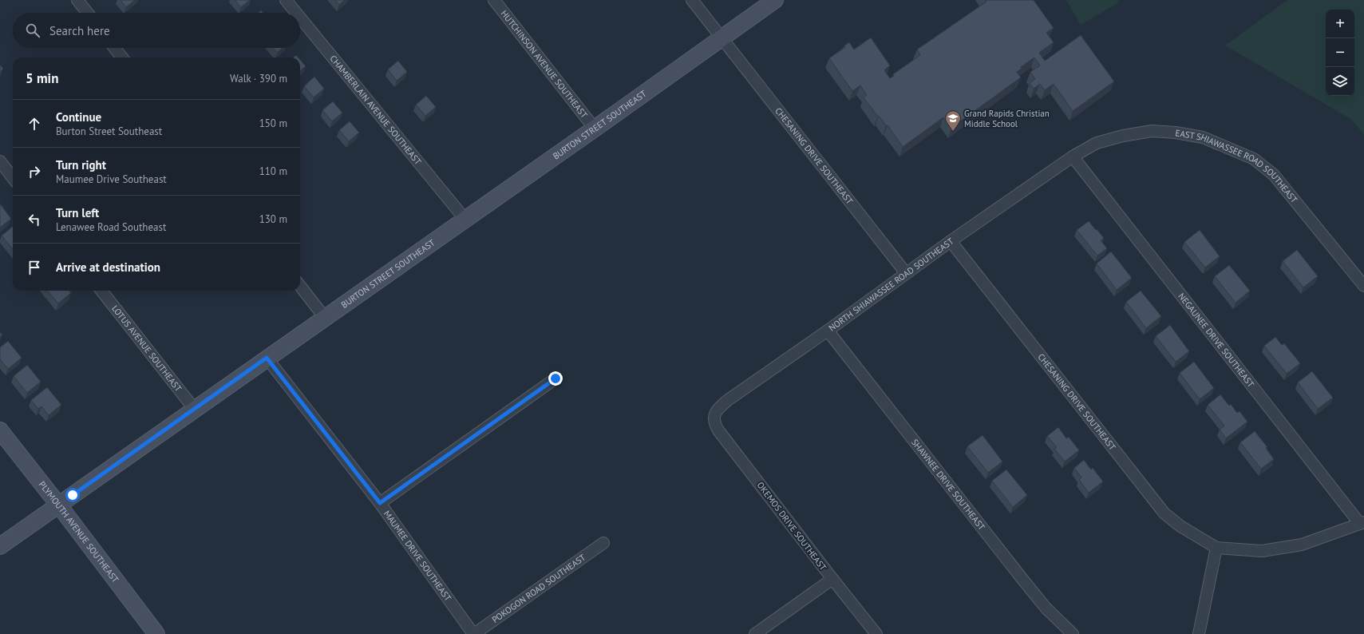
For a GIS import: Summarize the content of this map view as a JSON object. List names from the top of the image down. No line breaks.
{"streets":{"main road":["BURTON STREET SOUTHEAST","PLYMOUTH AVENUE SOUTHEAST"],"street":["HUTCHINSON AVENUE SOUTHEAST","CHAMBERLAIN AVENUE SOUTHEAST","CHESANING DRIVE SOUTHEAST","EAST SHIAWASSEE ROAD SOUTHEAST","NORTH SHIAWASSEE ROAD SOUTHEAST","NEGAUNEE DRIVE SOUTHEAST","LOTUS AVENUE SOUTHEAST","SHAWNEE DRIVE SOUTHEAST","OKEMOS DRIVE SOUTHEAST","MAUMEE DRIVE SOUTHEAST","POKOGON ROAD SOUTHEAST"]},"crossings":[["HUTCHINSON AVENUE SOUTHEAST","BURTON STREET SOUTHEAST"],["CHAMBERLAIN AVENUE SOUTHEAST","BURTON STREET SOUTHEAST"],["BURTON STREET SOUTHEAST","CHESANING DRIVE SOUTHEAST"],["BURTON STREET SOUTHEAST","LOTUS AVENUE SOUTHEAST"],["BURTON STREET SOUTHEAST","PLYMOUTH AVENUE SOUTHEAST"],["BURTON STREET SOUTHEAST","MAUMEE DRIVE SOUTHEAST"],["CHESANING DRIVE SOUTHEAST","NORTH SHIAWASSEE ROAD SOUTHEAST"],["EAST SHIAWASSEE ROAD SOUTHEAST","NORTH SHIAWASSEE ROAD SOUTHEAST"],["EAST SHIAWASSEE ROAD SOUTHEAST","NEGAUNEE DRIVE SOUTHEAST"],["NORTH SHIAWASSEE ROAD SOUTHEAST","NEGAUNEE DRIVE SOUTHEAST"],["NORTH SHIAWASSEE ROAD SOUTHEAST","SHAWNEE DRIVE SOUTHEAST"],["NORTH SHIAWASSEE ROAD SOUTHEAST","OKEMOS DRIVE SOUTHEAST"],["MAUMEE DRIVE SOUTHEAST","POKOGON ROAD SOUTHEAST"]],"places":{"school or university":["Grand Rapids Christian Middle School"]},"page":{"map_buttons":["+","−"],"search":"Search here","heading":["5 min","Walk · 390 m"],"list":[["Continue","Burton Street Southeast","150 m"],["Turn right","Maumee Drive Southeast","110 m"],["Turn left","Lenawee Road Southeast","130 m"],"Arrive at destination"]}}
